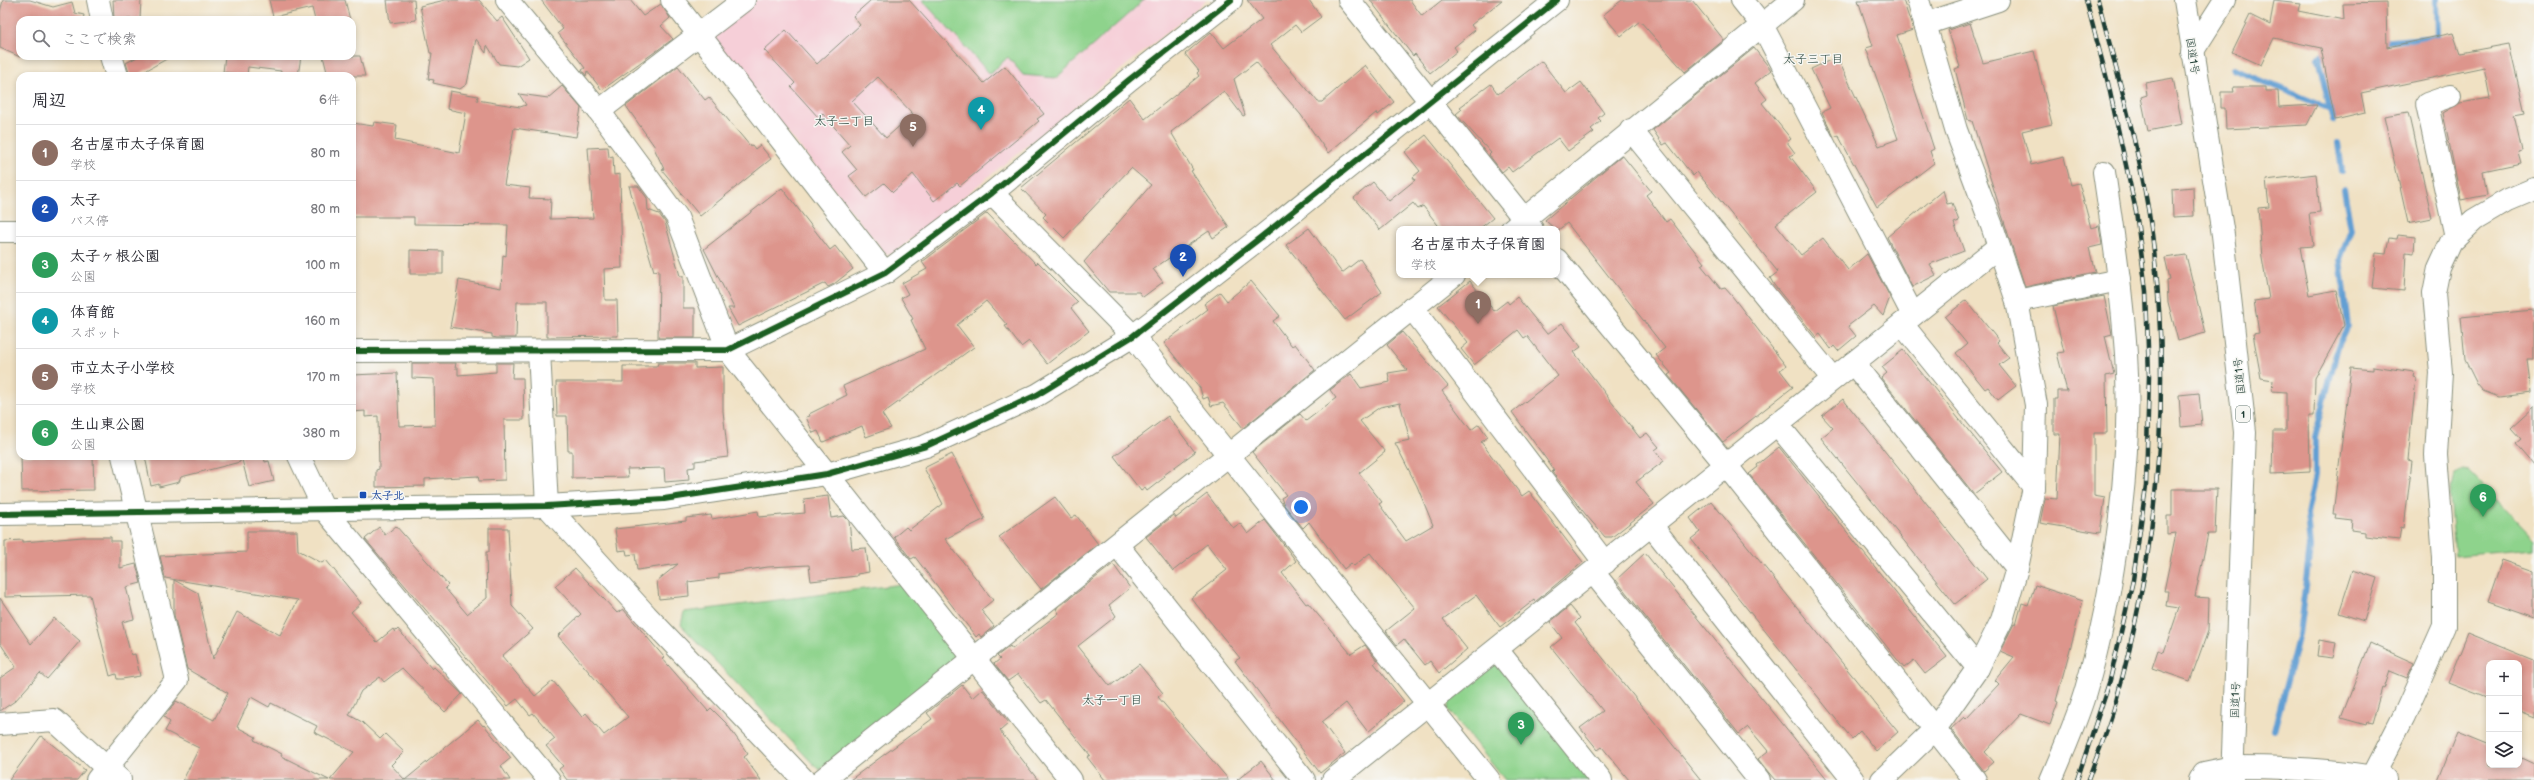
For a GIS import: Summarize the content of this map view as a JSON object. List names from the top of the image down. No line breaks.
{"streets":{"main road":["国道1号","1"]},"districts":["太子三丁目","太子二丁目","太子一丁目"],"places":{"transit":["太子北"]},"page":{"search":"ここで検索","heading":["周辺","6件"],"pins":["4","5","2","1","6","3"],"list":[{"mark":"1","name":"名古屋市太子保育園","note":"学校","value":"80 m"},{"mark":"2","name":"太子","note":"バス停","value":"80 m"},{"mark":"3","name":"太子ヶ根公園","note":"公園","value":"100 m"},{"mark":"4","name":"体育館","note":"スポット","value":"160 m"},{"mark":"5","name":"市立太子小学校","note":"学校","value":"170 m"},{"mark":"6","name":"生山東公園","note":"公園","value":"380 m"}],"popup":["名古屋市太子保育園","学校"],"map_buttons":["+","−"]}}
